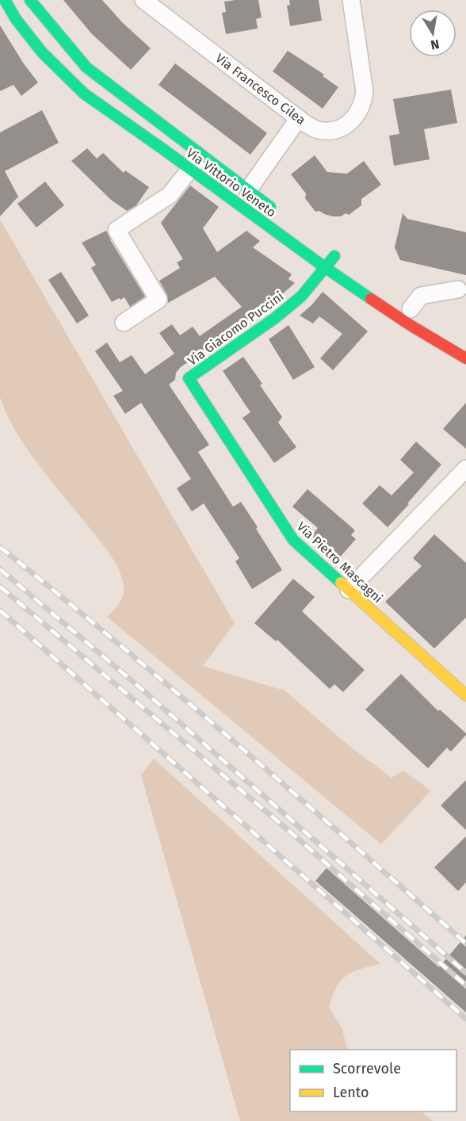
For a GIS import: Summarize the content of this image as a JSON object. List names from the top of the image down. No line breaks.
{"streets":{"street":["Via Francesco Cilea","Via Vittorio Veneto","Via Giacomo Puccini","Via Pietro Mascagni"]},"crossings":[["Via Vittorio Veneto","Via Giacomo Puccini"],["Via Giacomo Puccini","Via Pietro Mascagni"]],"legend":["Scorrevole","Lento"],"north":"bottom"}
